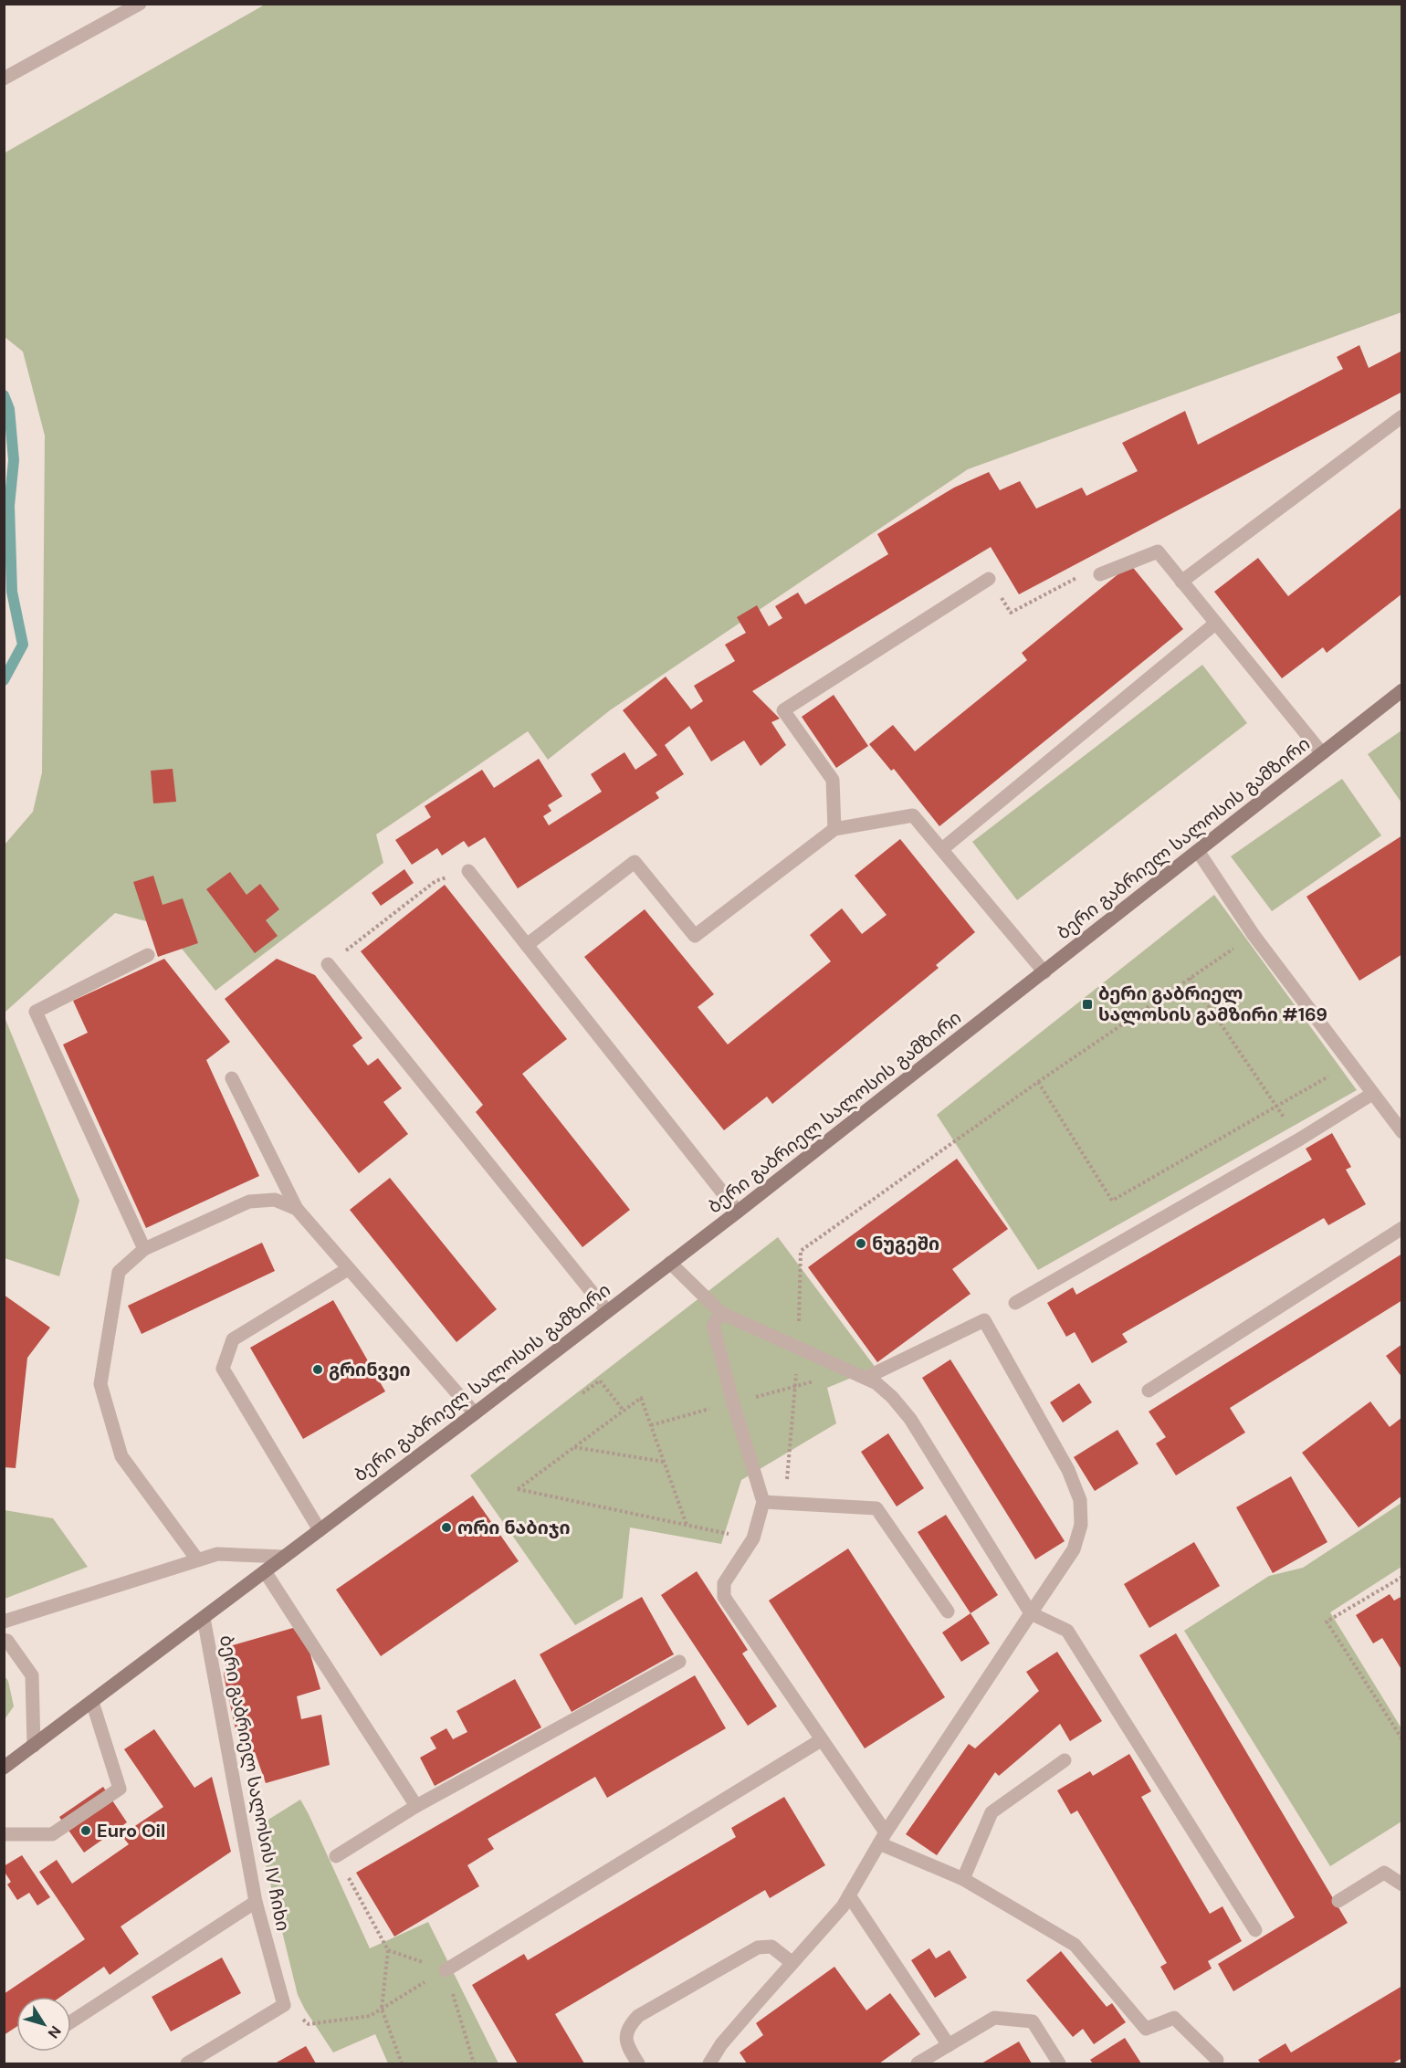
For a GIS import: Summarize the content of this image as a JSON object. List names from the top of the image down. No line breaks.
{"streets":{"main road":["ბერი გაბრიელ სალოსის გამზირი"],"street":["ბერი გაბრიელ სალოსის IV ჩიხი"]},"crossings":[["ბერი გაბრიელ სალოსის გამზირი","ბერი გაბრიელ სალოსის IV ჩიხი"]],"places":{"transit":["ბერი გაბრიელ სალოსის გამზირი #169"],"other":["ნუგეში","გრინვეი","ორი ნაბიჯი","Euro Oil"]},"north":"bottom right"}
